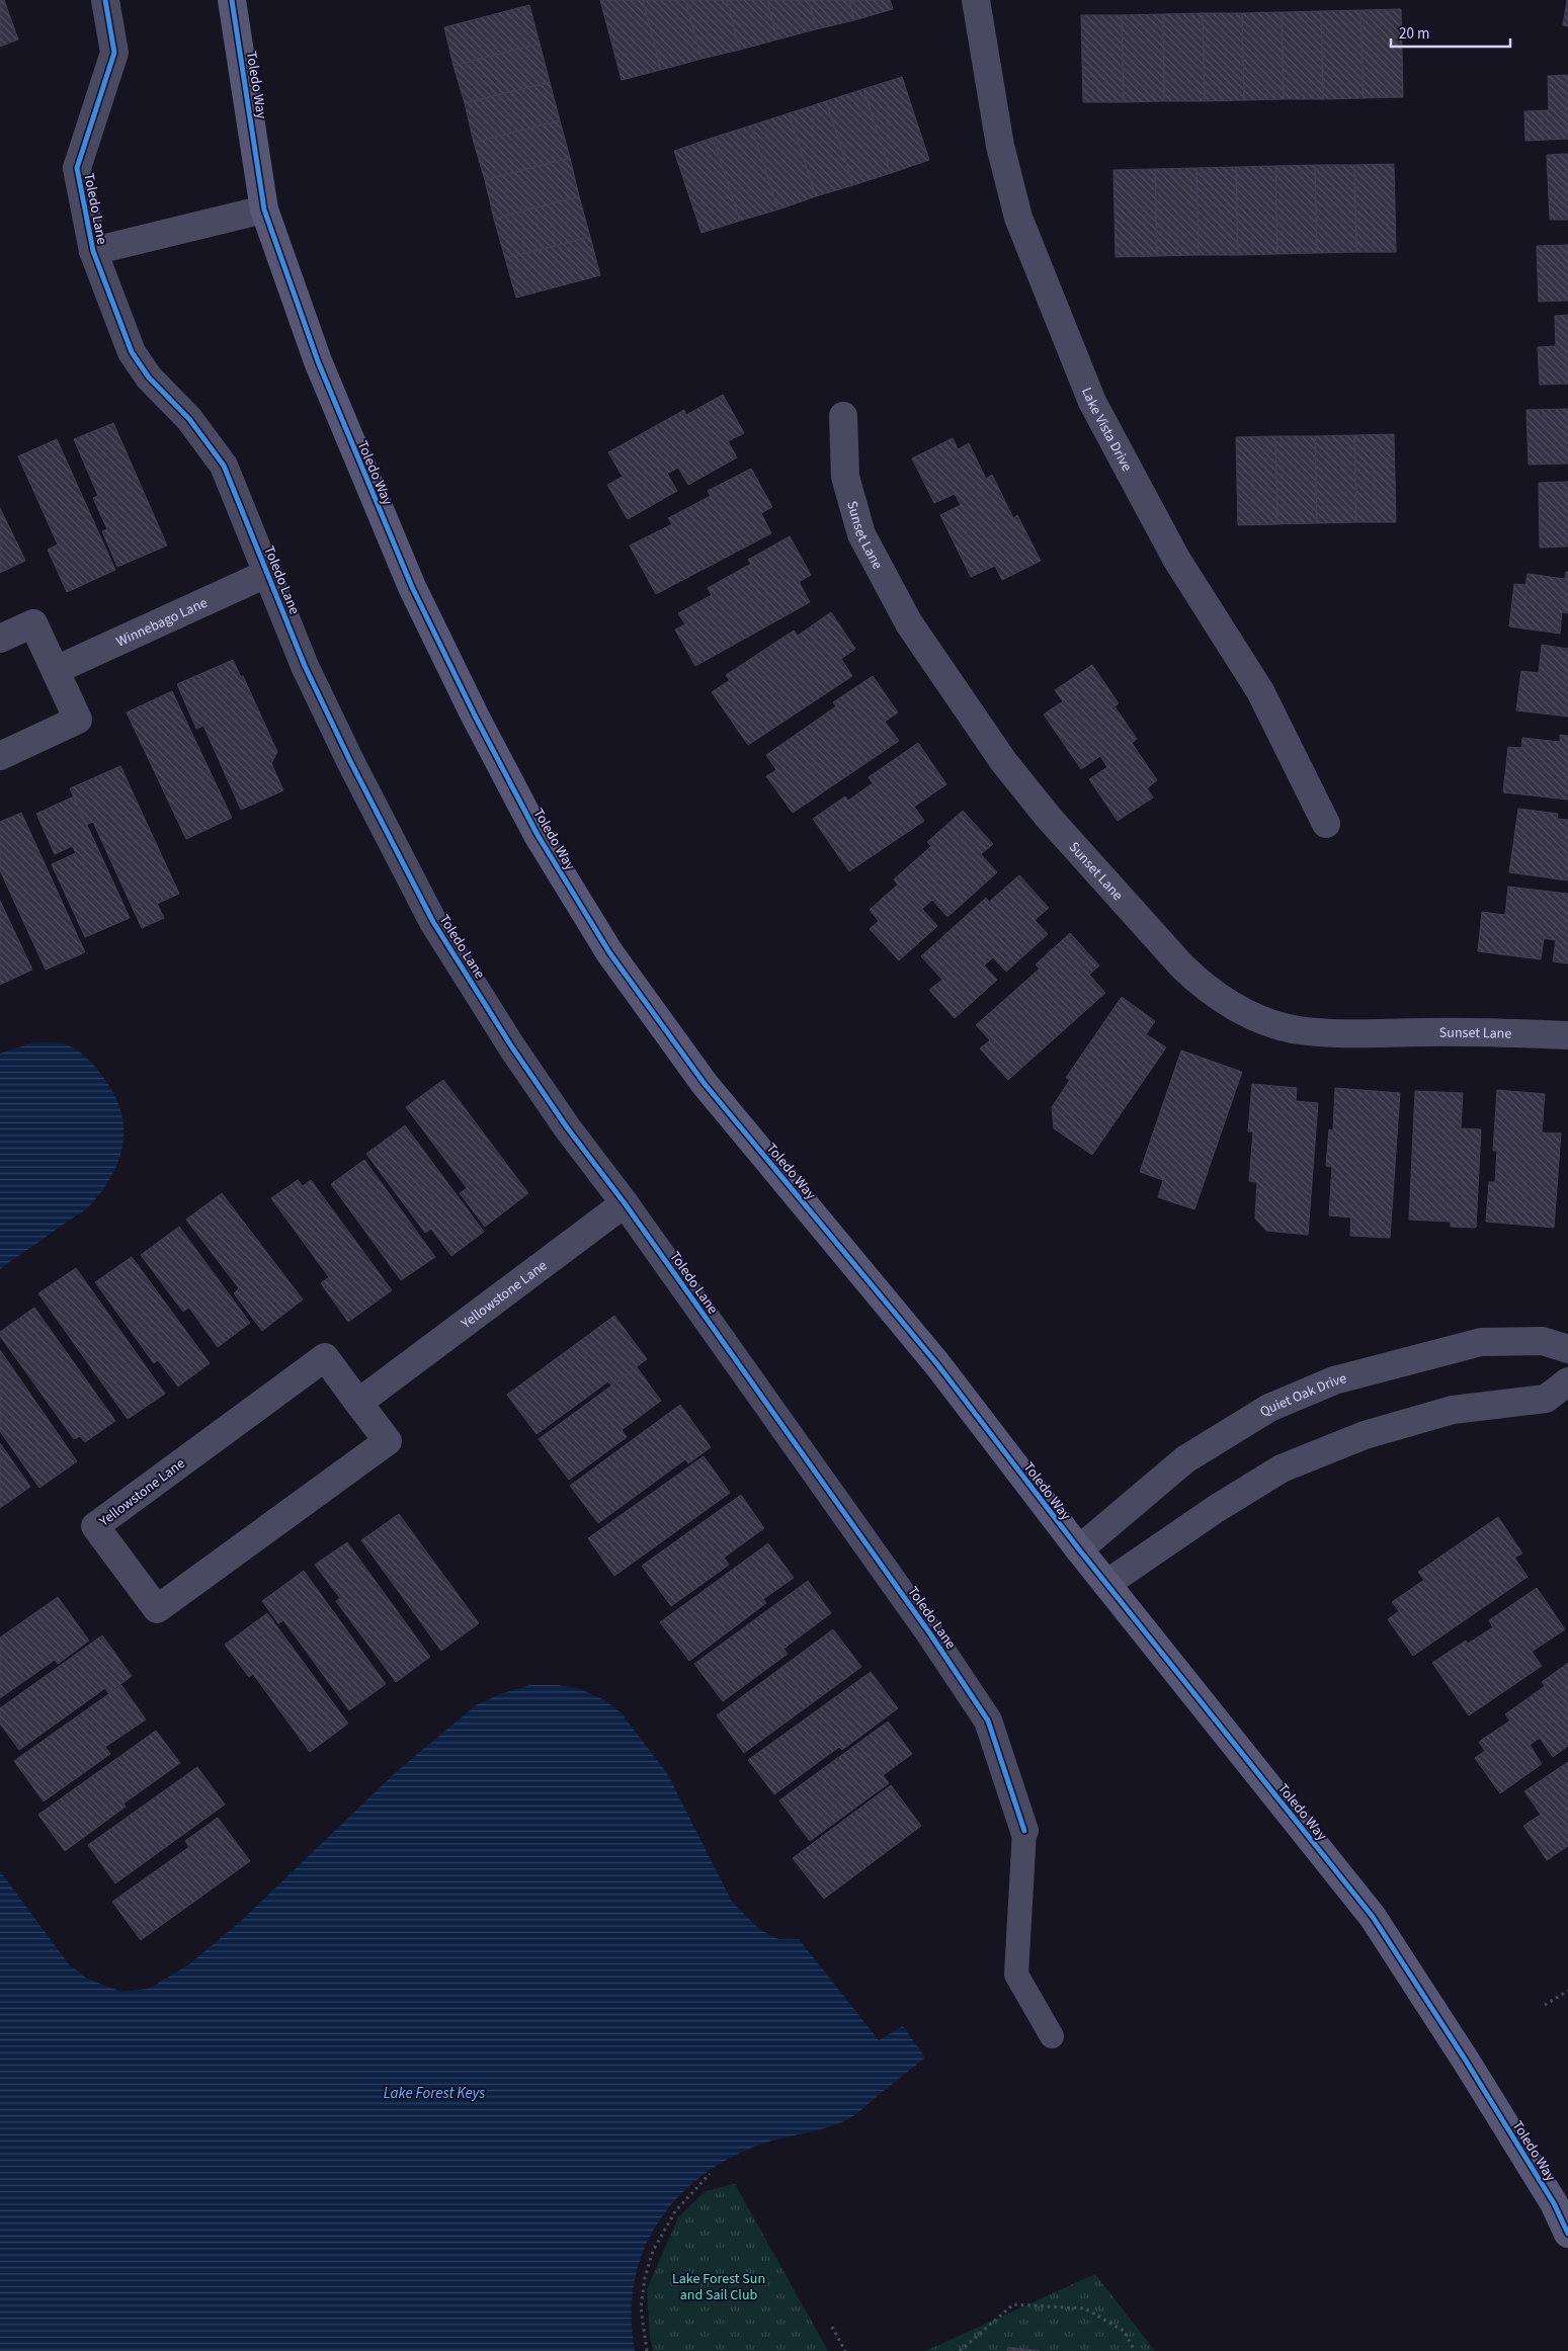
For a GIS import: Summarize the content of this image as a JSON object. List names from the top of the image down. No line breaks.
{"streets":{"main road":["Toledo Way"],"street":["Toledo Lane","Lake Vista Drive","Sunset Lane","Winnebago Lane","Yellowstone Lane","Quiet Oak Drive"]},"crossings":[["Toledo Way","Quiet Oak Drive"],["Toledo Lane","Winnebago Lane"],["Toledo Lane","Yellowstone Lane"]],"water":["Lake Forest Keys"],"parks":["Lake Forest Sun and Sail Club"],"scale_bar":"20 m"}
